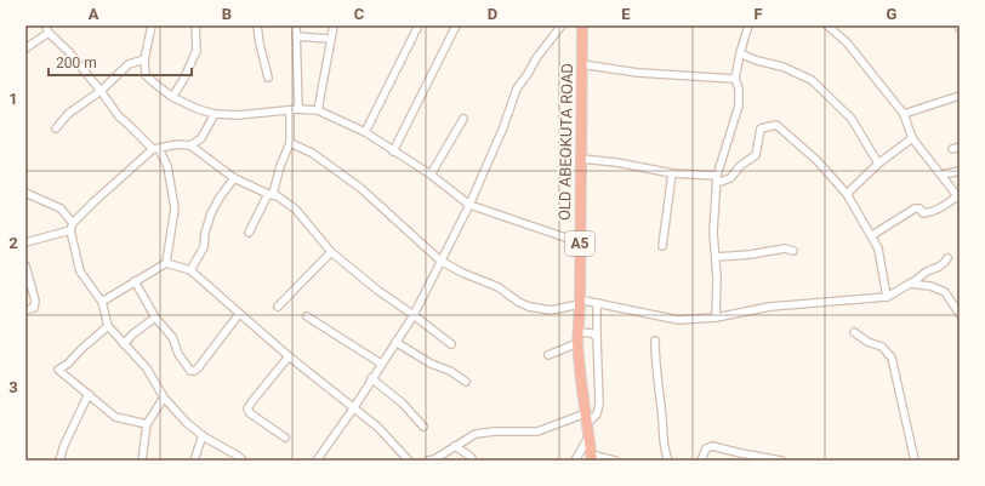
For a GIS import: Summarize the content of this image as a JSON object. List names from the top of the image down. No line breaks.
{"streets":{"highway":["OLD ABEOKUTA ROAD","A5"]},"scale_bar":"200 m","grid":{"columns":["A","B","C","D","E","F","G"],"rows":["1","2","3"]}}
